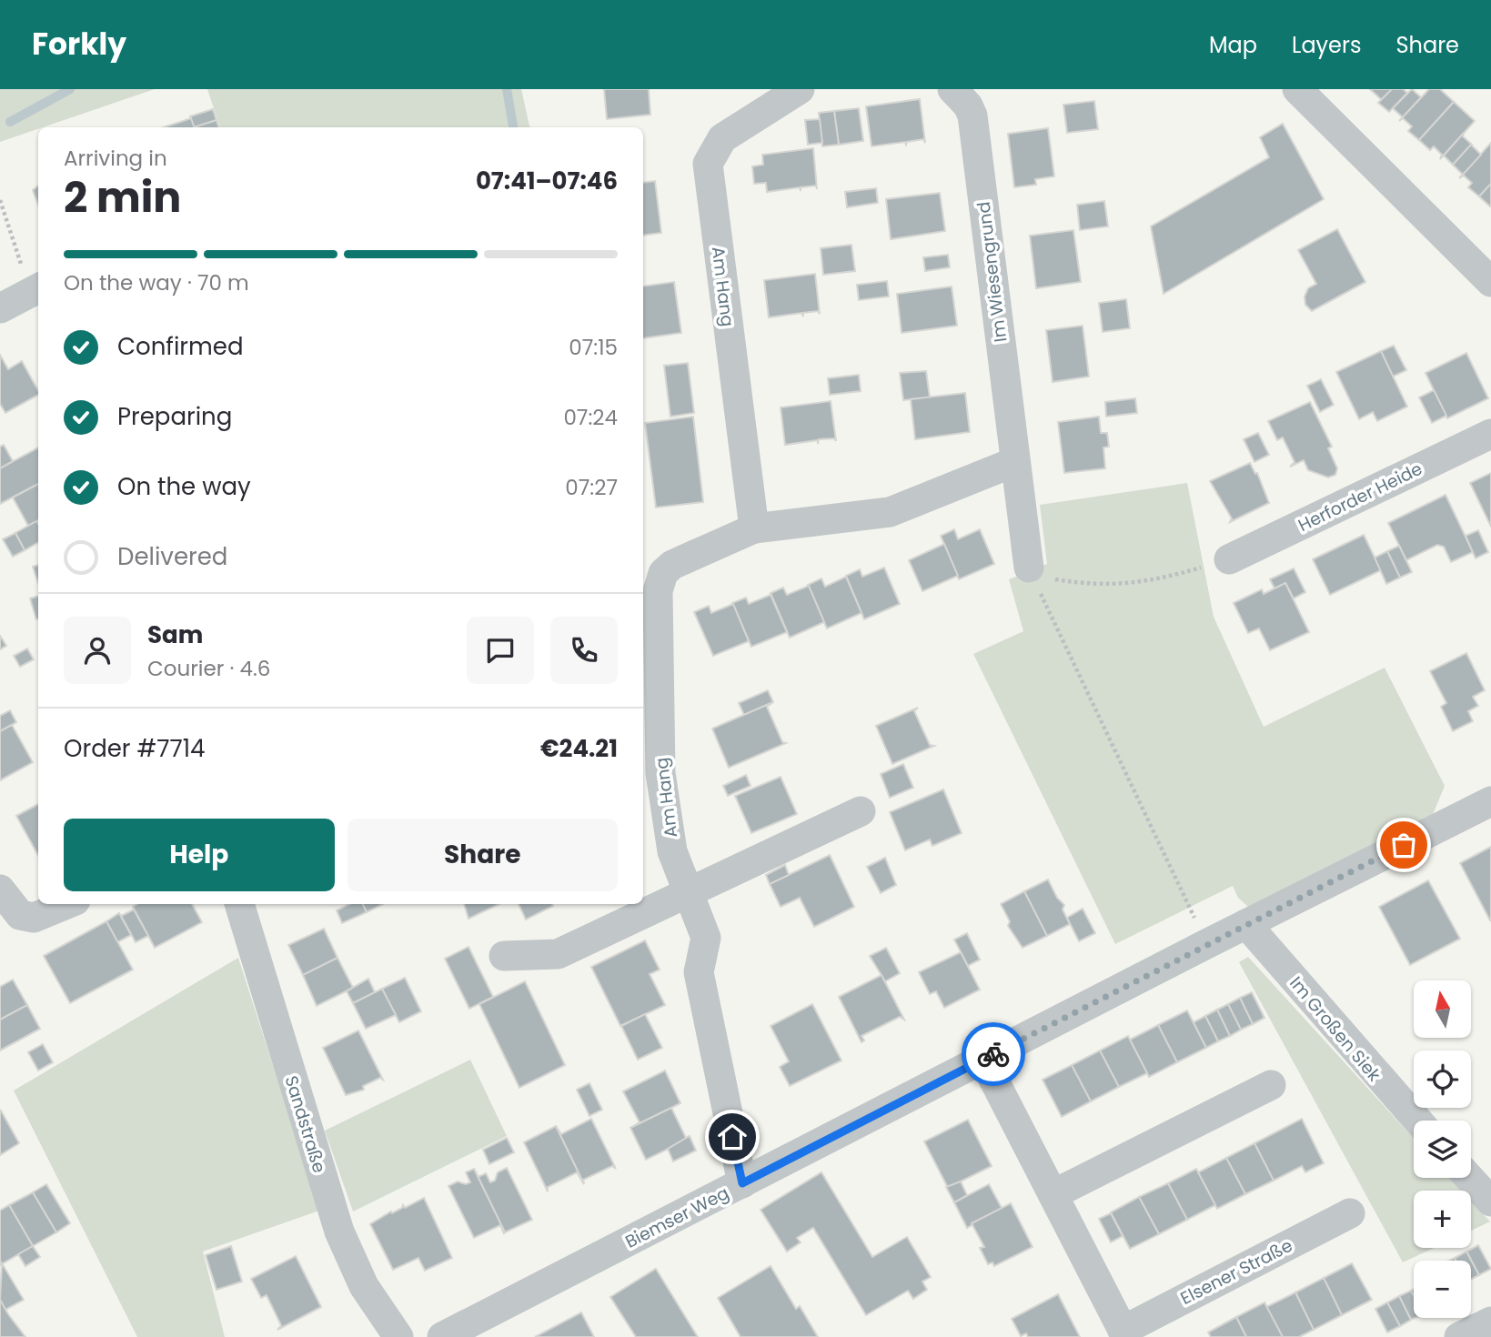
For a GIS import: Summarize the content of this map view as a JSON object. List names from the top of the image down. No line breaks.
{"streets":{"street":["Im Wiesengrund","Am Hang","Herforder Heide","Im Großen Siek","Sandstraße","Biemser Weg","Elsener Straße"]},"crossings":[["Im Wiesengrund","Am Hang"],["Am Hang","Biemser Weg"],["Im Großen Siek","Biemser Weg"],["Biemser Weg","Elsener Straße"]],"north":"top","page":{"header":"Forkly","nav":["Map","Layers","Share"],"heading":["2 min","Arriving in","07:41–07:46"],"panel":["Sam","Courier · 4.6","Order #7714","€24.21"],"bar":"On the way · 70 m","list":[["Confirmed","07:15"],["Preparing","07:24"],["On the way","07:27"],"Delivered"],"buttons":["Help","Share"],"map_buttons":["+","−"]}}
